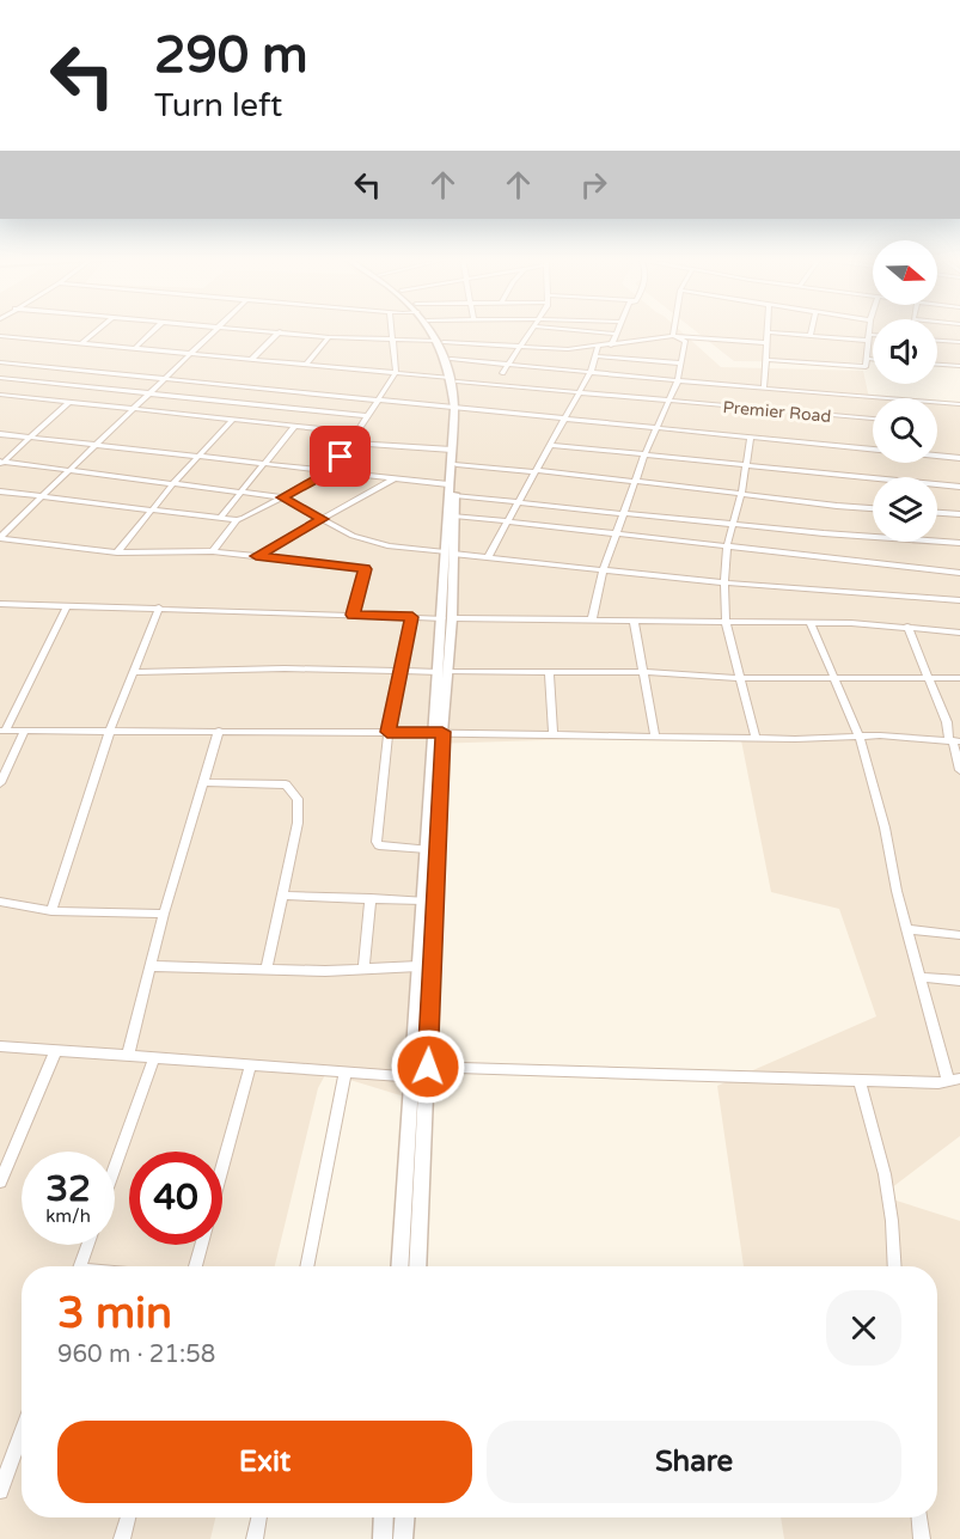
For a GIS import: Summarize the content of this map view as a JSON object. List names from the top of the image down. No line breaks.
{"streets":{"street":["Premier Road"]},"north":"right","page":{"turn":["290 m","Turn left"],"speed":"32 km/h","limit":"40","heading":["3 min","960 m · 21:58"],"buttons":["Exit","Share"]}}
